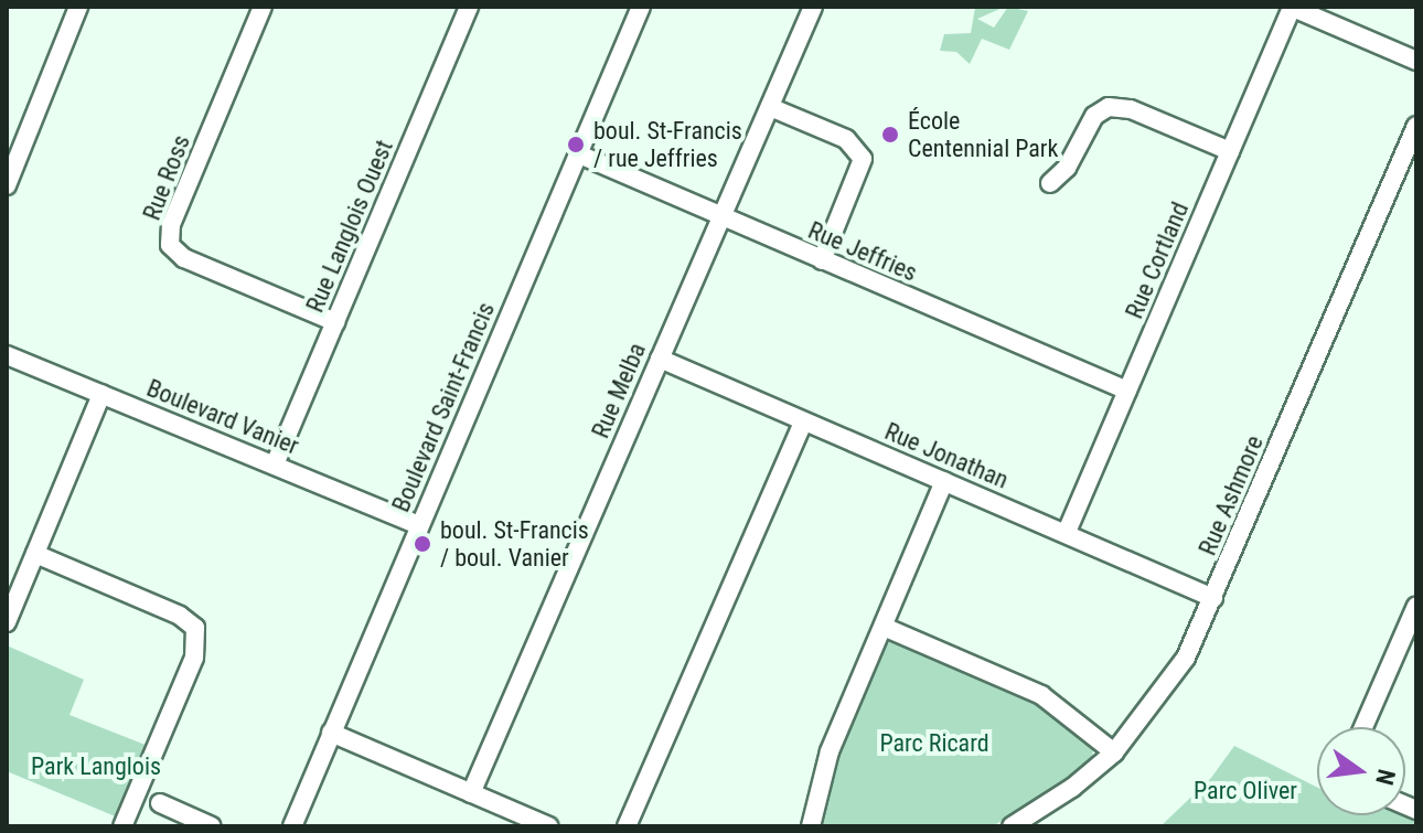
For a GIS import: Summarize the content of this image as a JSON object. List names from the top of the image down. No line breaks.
{"streets":{"street":["Rue Ross","Rue Langlois Ouest","Rue Jeffries","Rue Cortland","Rue Melba","Boulevard Saint-Francis","Boulevard Vanier","Rue Jonathan","Rue Ashmore"]},"crossings":[["Rue Ross","Rue Langlois Ouest"],["Rue Langlois Ouest","Boulevard Vanier"],["Rue Jeffries","Rue Cortland"],["Rue Jeffries","Rue Melba"],["Rue Jeffries","Boulevard Saint-Francis"],["Rue Cortland","Rue Jonathan"],["Rue Melba","Rue Jonathan"],["Boulevard Saint-Francis","Boulevard Vanier"],["Rue Jonathan","Rue Ashmore"]],"parks":["Parc Ricard","Park Langlois","Parc Oliver"],"places":["École Centennial Park","boul. St-Francis / rue Jeffries","boul. St-Francis / boul. Vanier"],"north":"right"}
